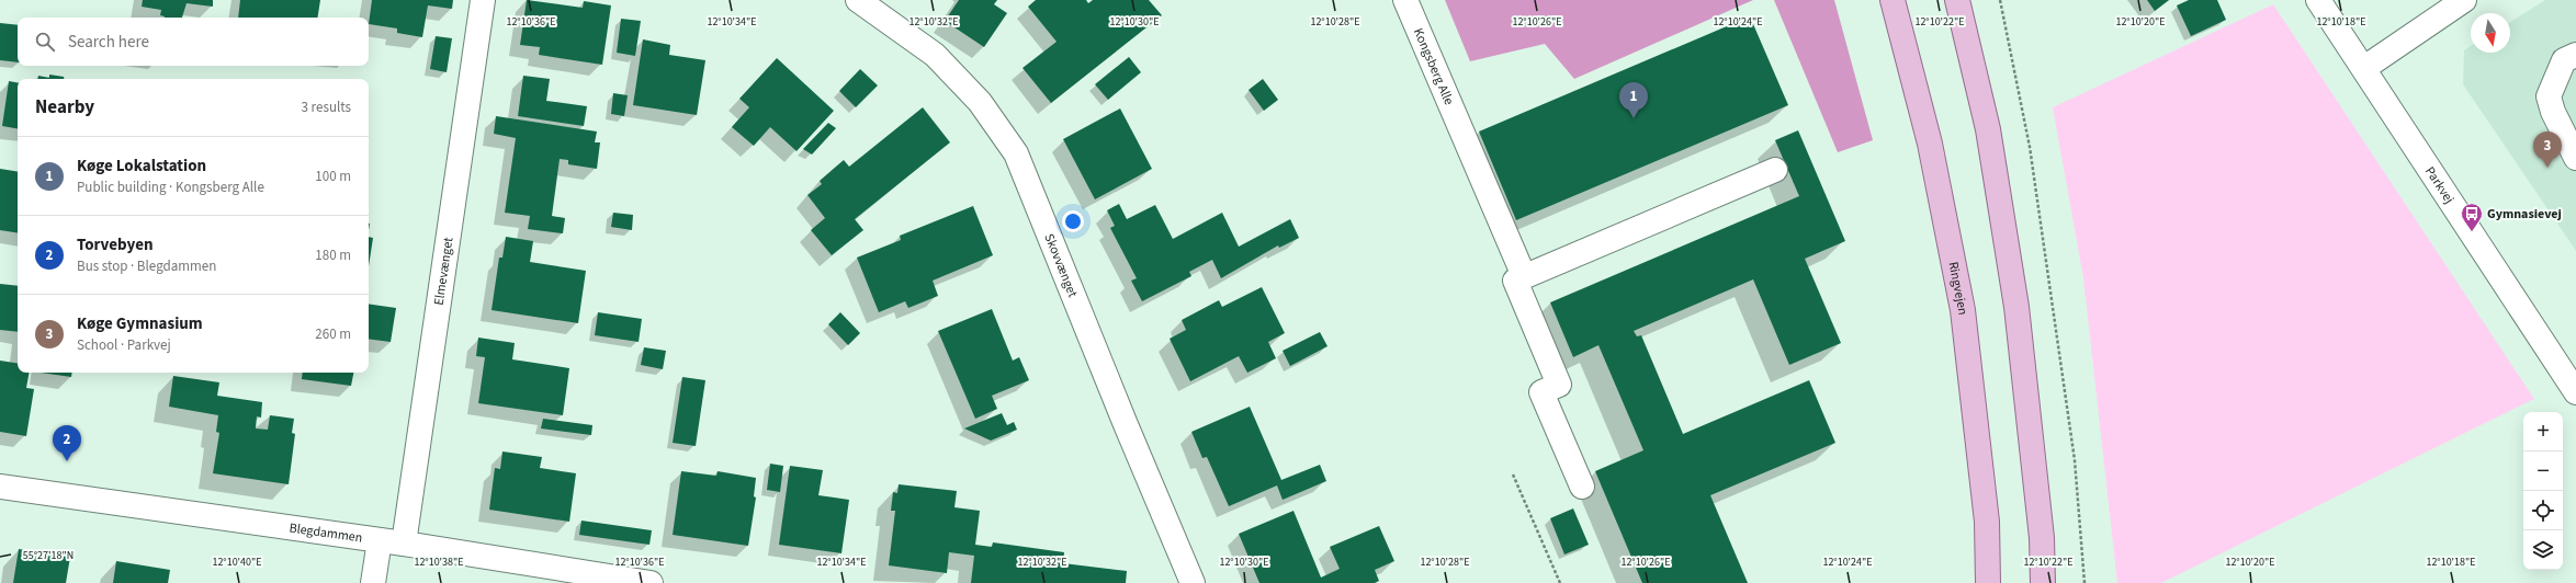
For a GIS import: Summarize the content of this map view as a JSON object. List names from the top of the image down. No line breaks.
{"streets":{"main road":["Ringvejen"],"street":["Kongsberg Alle","Parkvej","Skovvænget","Elmevænget","Blegdammen"]},"crossings":[["Elmevænget","Blegdammen"]],"places":{"bus stop":["Gymnasievej"]},"north":"bottom","page":{"search":"Search here","heading":["Nearby","3 results"],"pins":["1","3","2"],"list":[{"mark":"1","name":"Køge Lokalstation","note":"Public building · Kongsberg Alle","value":"100 m"},{"mark":"2","name":"Torvebyen","note":"Bus stop · Blegdammen","value":"180 m"},{"mark":"3","name":"Køge Gymnasium","note":"School · Parkvej","value":"260 m"}],"map_buttons":["+","−"]},"coordinates":["12°10'36\"E","12°10'34\"E","12°10'32\"E","12°10'30\"E","12°10'28\"E","12°10'26\"E","12°10'24\"E","12°10'22\"E","12°10'20\"E","12°10'18\"E","55°27'18\"N","12°10'40\"E","12°10'38\"E"]}
